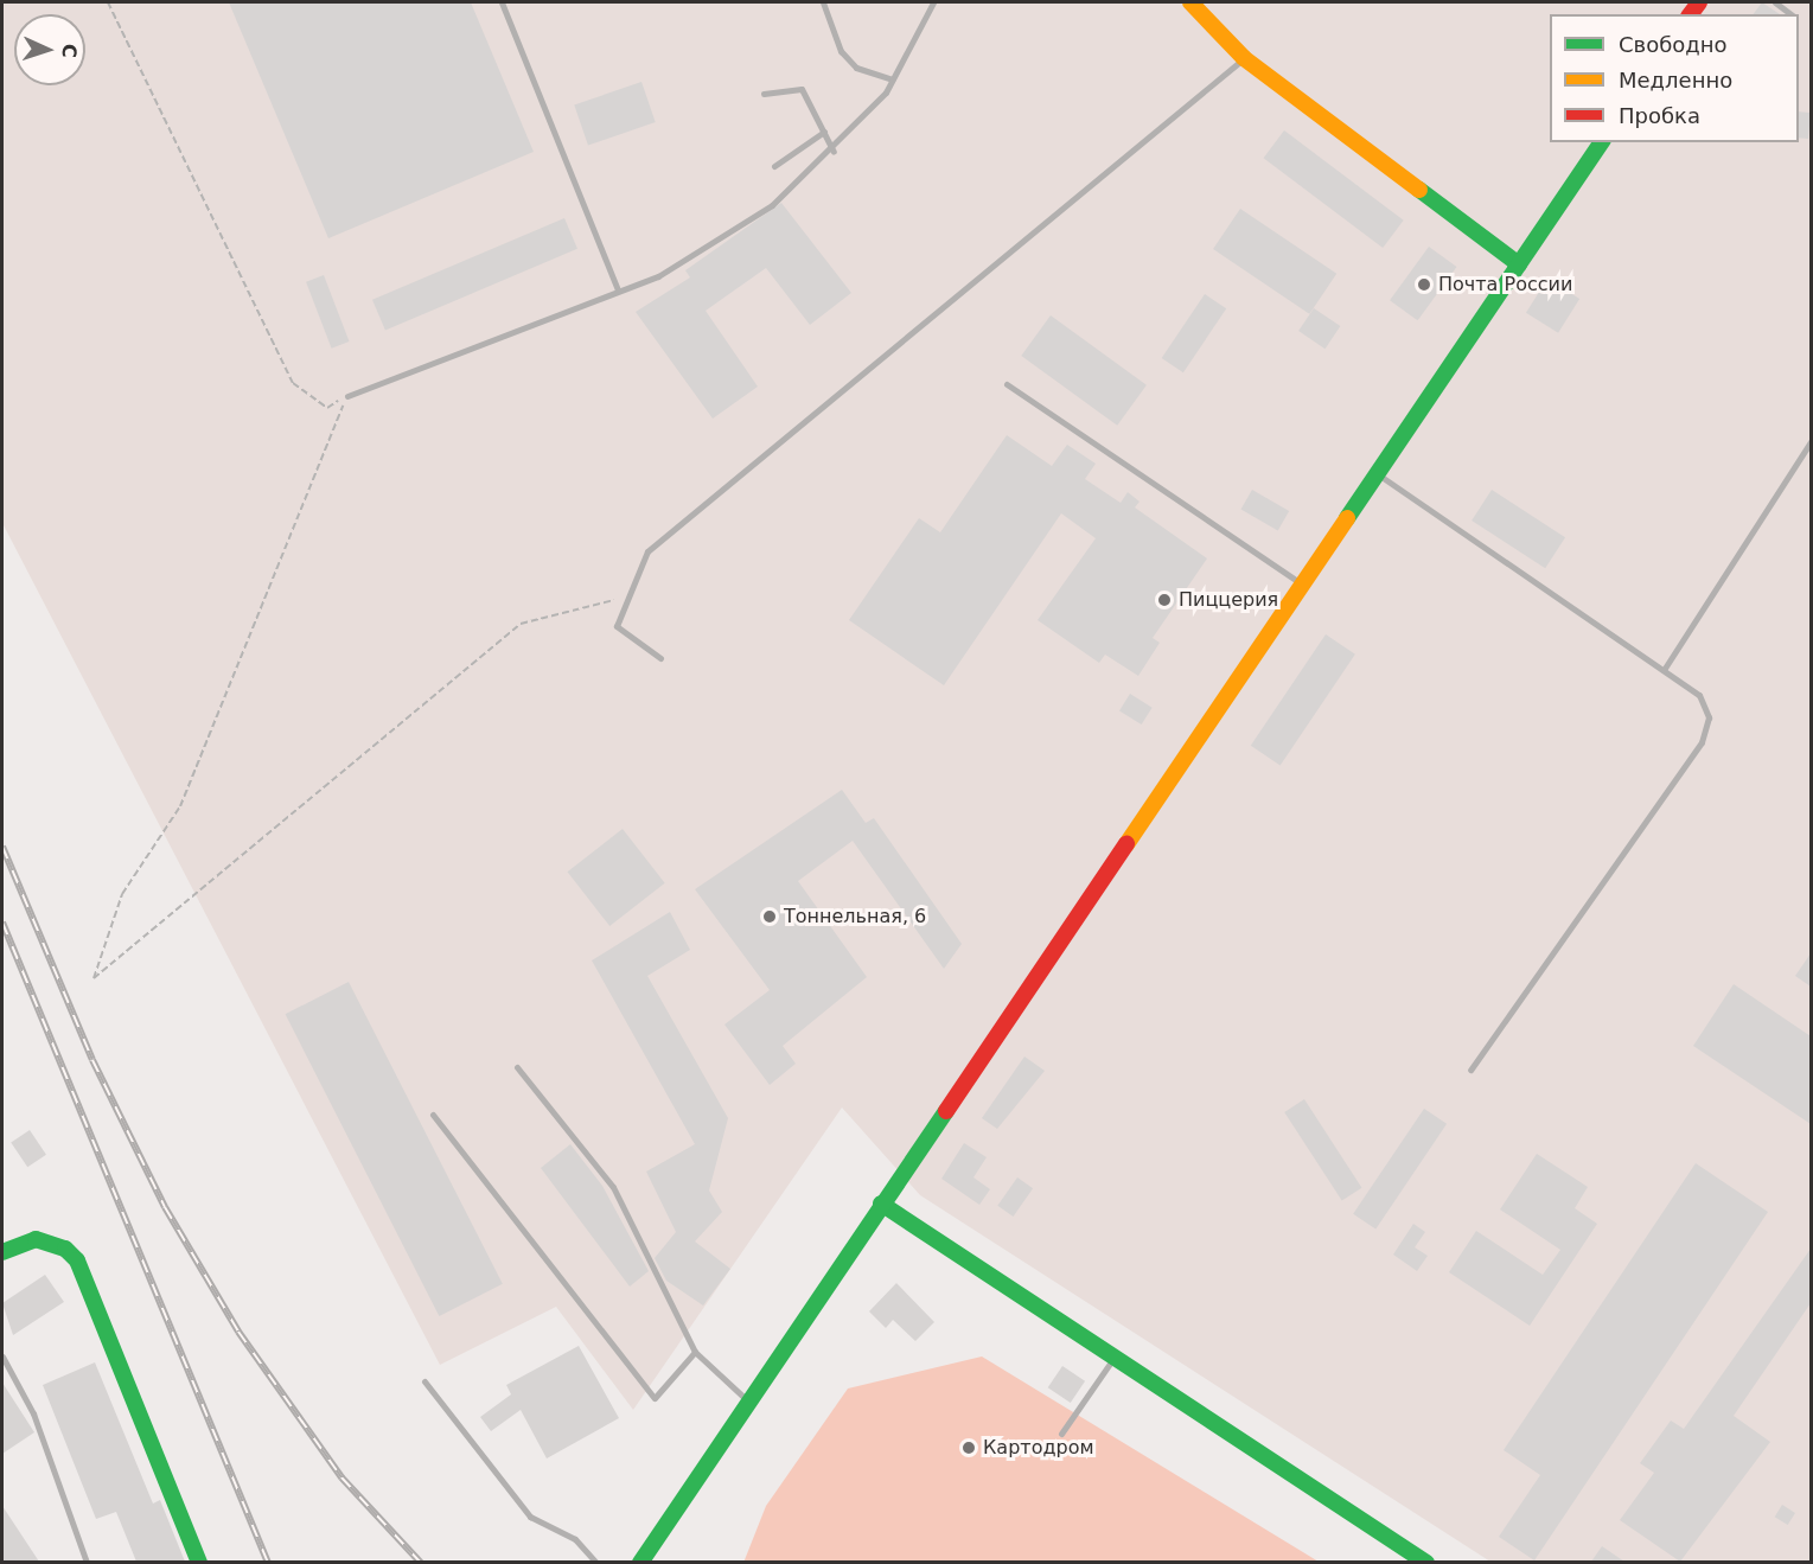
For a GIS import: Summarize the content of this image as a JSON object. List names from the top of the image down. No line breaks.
{"places":["Почта России","Пиццерия","Тоннельная, 6","Картодром"],"legend":["Свободно","Медленно","Пробка"],"north":"right"}
